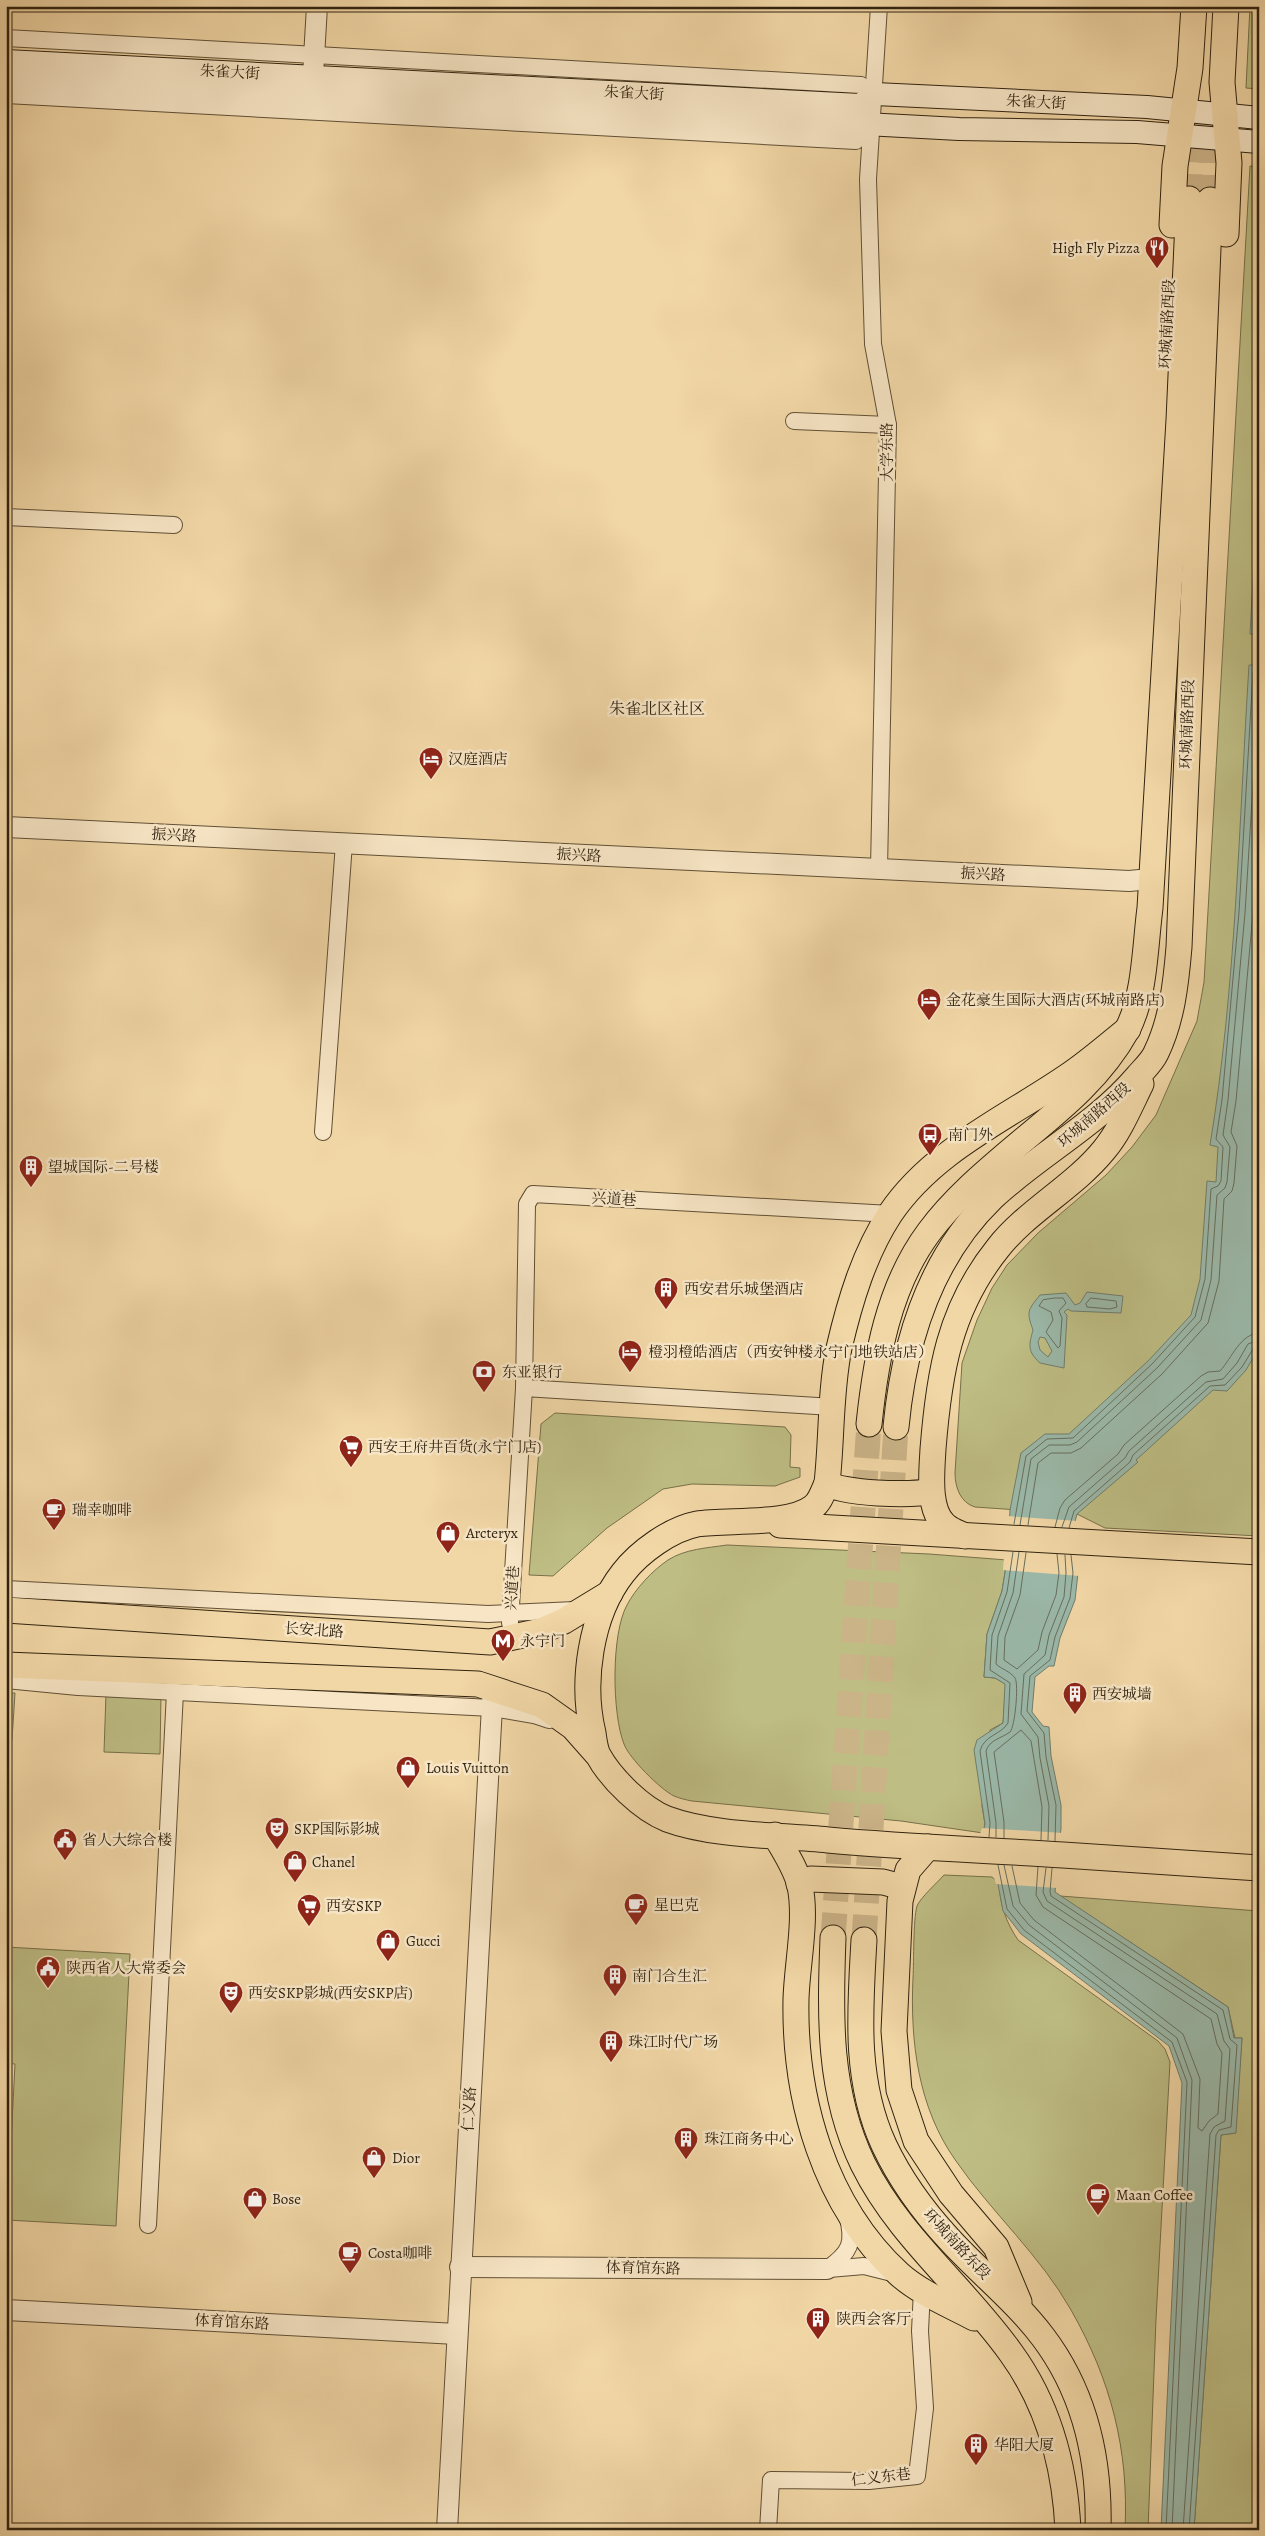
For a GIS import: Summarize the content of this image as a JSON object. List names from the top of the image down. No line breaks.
{"streets":{"main road":["朱雀大街","环城南路西段","长安北路","环城南路东段"],"street":["大学东路","振兴路","兴道巷","仁义路","体育馆东路","仁义东巷"]},"crossings":[["朱雀大街","环城南路西段"],["朱雀大街","大学东路"],["环城南路西段","振兴路"],["大学东路","振兴路"],["兴道巷","长安北路"],["仁义路","体育馆东路"]],"districts":["朱雀北区社区"],"places":{"restaurant":["High Fly Pizza"],"hotel":["汉庭酒店","金花豪生国际大酒店(环城南路店)","橙羽橙皓酒店（西安钟楼永宁门地铁站店）"],"bus stop":["南门外"],"building":["望城国际-二号楼","西安君乐城堡酒店","西安城墙","南门合生汇","珠江时代广场","珠江商务中心","陕西会客厅","华阳大厦"],"bank":["东亚银行"],"supermarket":["西安王府井百货(永宁门店)","西安SKP"],"cafe":["瑞幸咖啡","星巴克","Maan Coffee","Costa咖啡"],"shop":["Arcteryx","Louis Vuitton","Chanel","Gucci","Dior","Bose"],"metro station":["永宁门"],"theatre":["SKP国际影城","西安SKP影城(西安SKP店)"],"public building":["省人大综合楼","陕西省人大常委会"]}}
